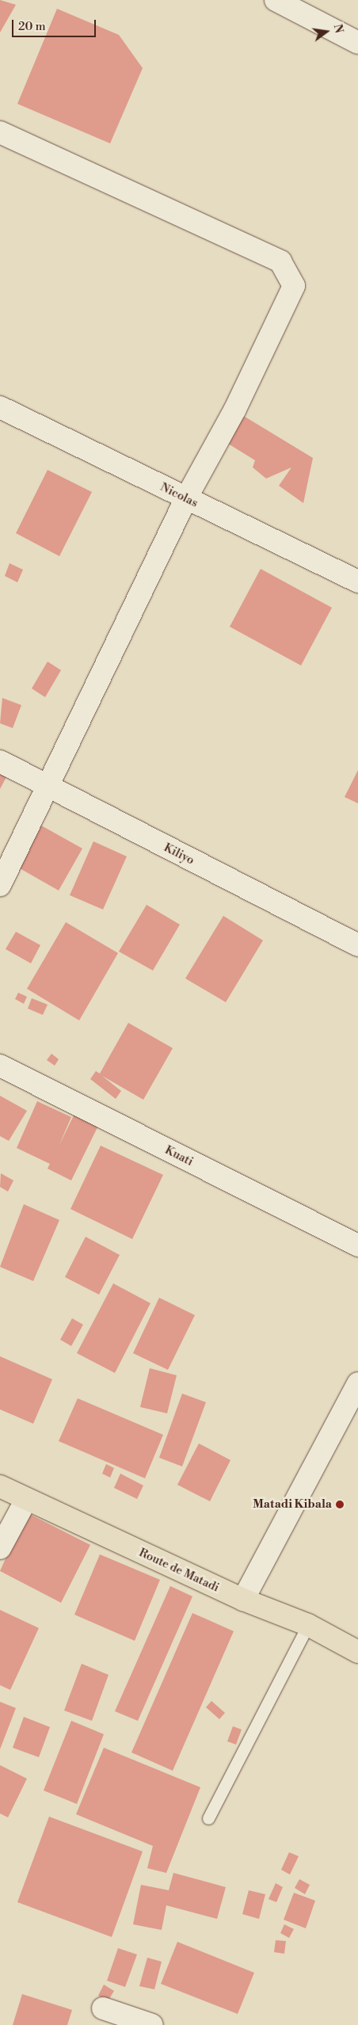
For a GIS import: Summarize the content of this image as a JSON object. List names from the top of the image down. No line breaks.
{"streets":{"highway":["Route de Matadi"],"street":["Nicolas","Kiliyo","Kuati"]},"places":["Matadi Kibala"],"scale_bar":"20 m","north":"right"}
